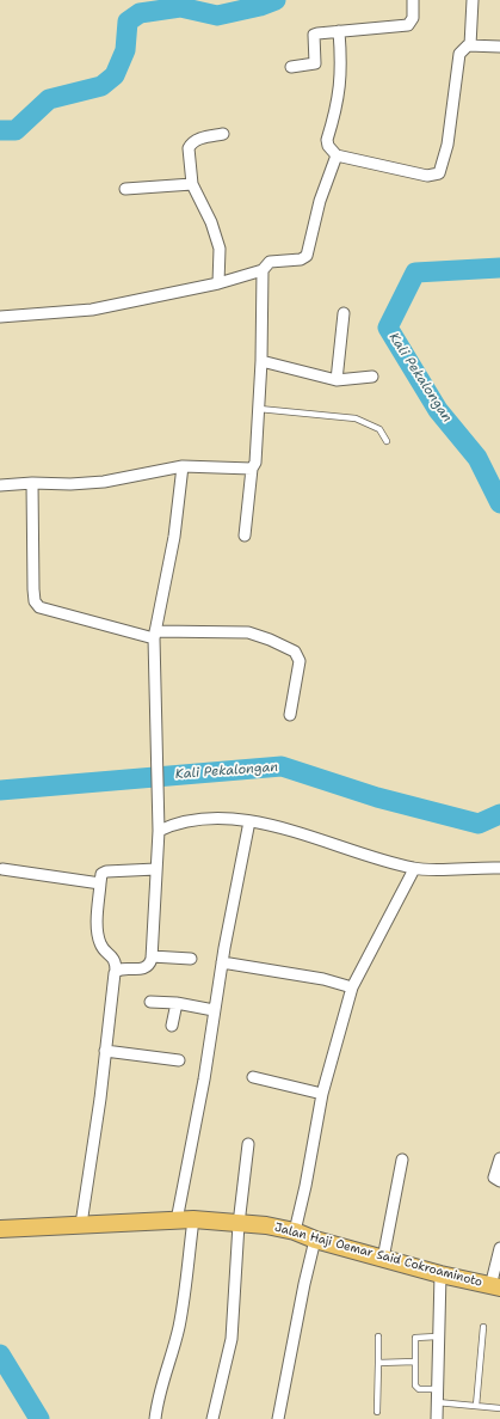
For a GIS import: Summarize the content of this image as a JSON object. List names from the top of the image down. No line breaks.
{"streets":{"main road":["Jalan Haji Oemar Said Cokroaminoto"]},"water":["Kali Pekalongan"]}
